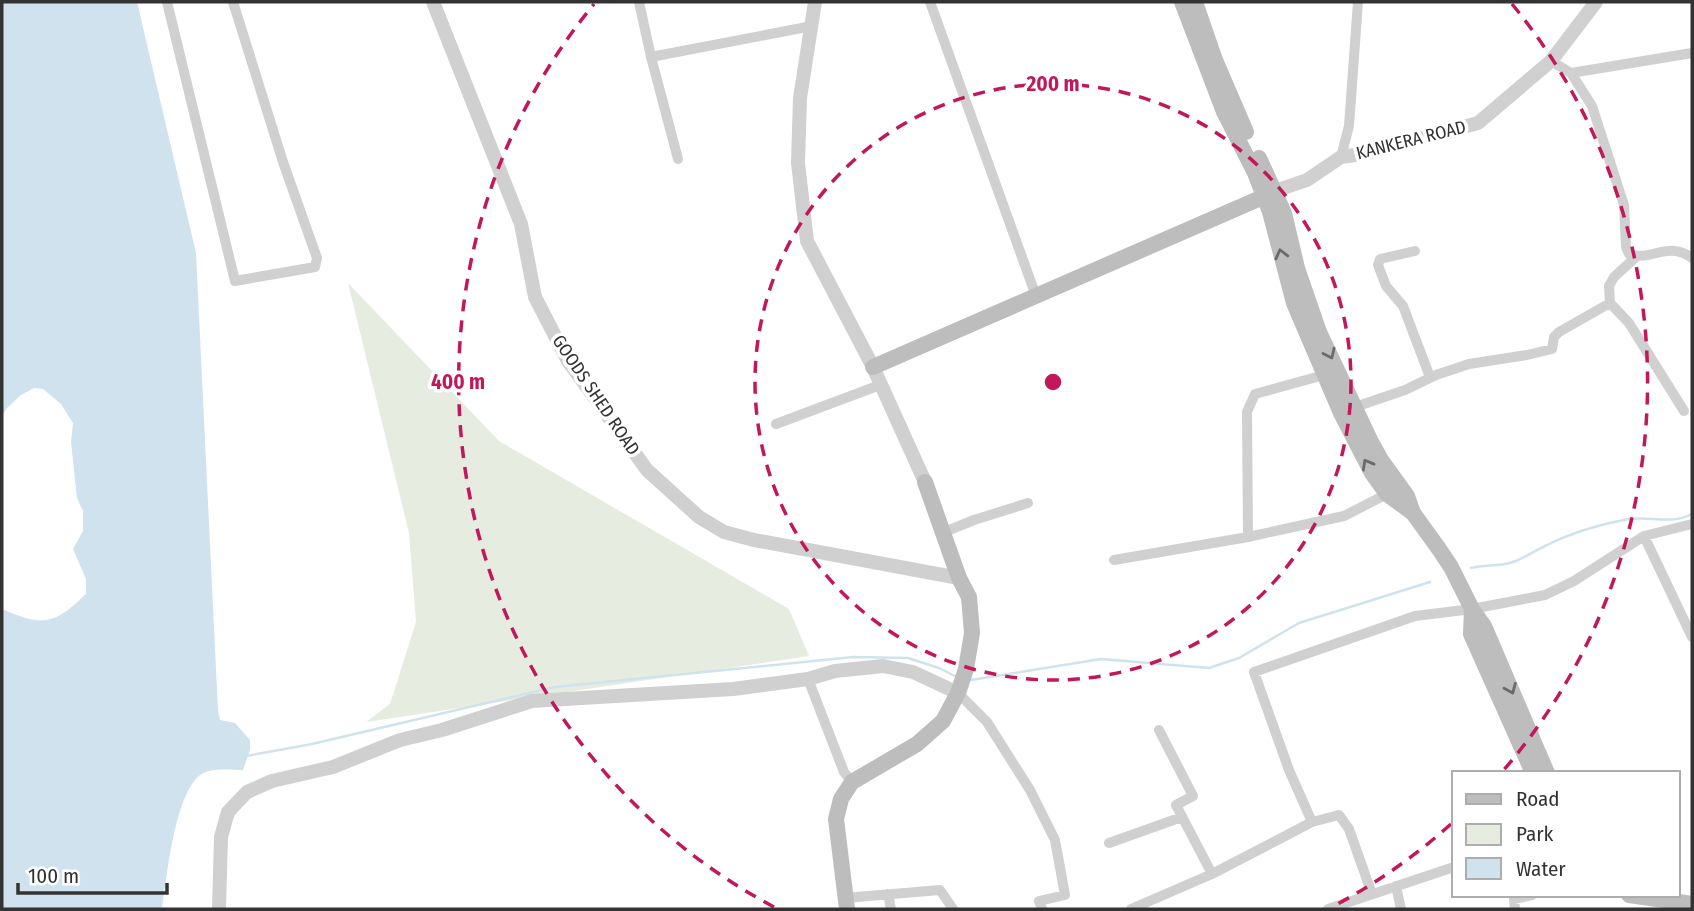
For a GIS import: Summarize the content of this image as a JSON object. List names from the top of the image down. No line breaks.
{"streets":{"street":["KANKERA ROAD","GOODS SHED ROAD"]},"legend":["Road","Park","Water"],"scale_bar":"100 m","rings":["200 m","400 m"]}
